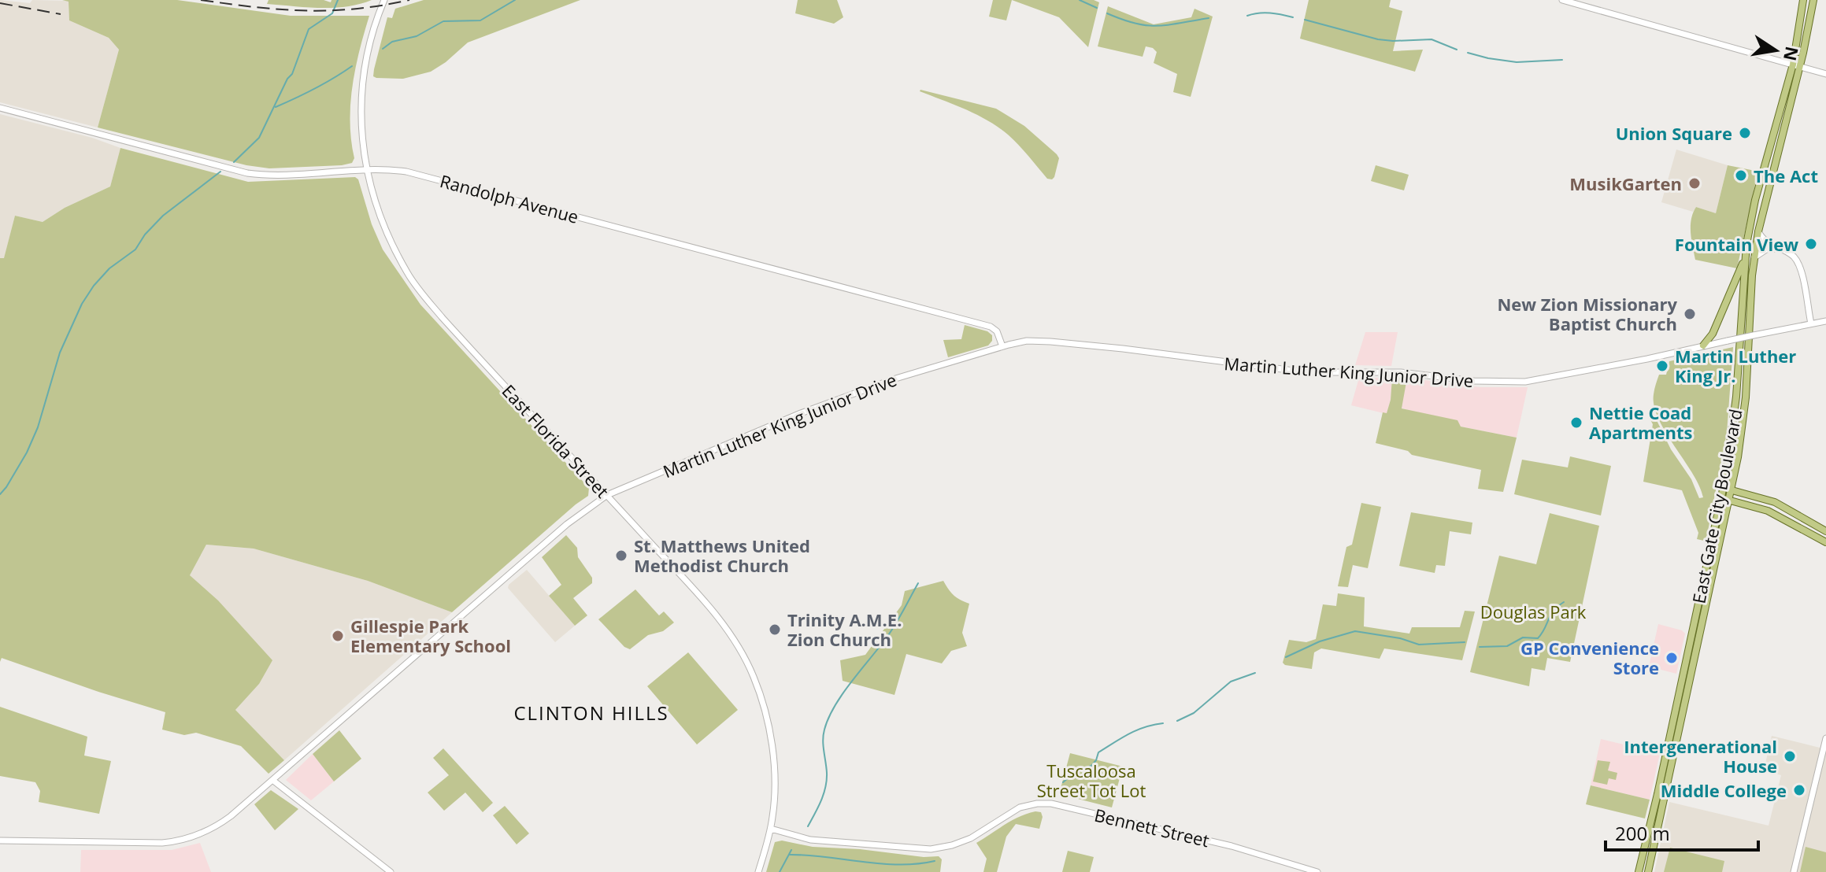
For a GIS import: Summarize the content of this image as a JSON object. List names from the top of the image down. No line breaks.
{"streets":{"main road":["Randolph Avenue","Martin Luther King Junior Drive","East Florida Street","East Gate City Boulevard","Bennett Street"]},"crossings":[["Randolph Avenue","Martin Luther King Junior Drive"],["Randolph Avenue","East Florida Street"],["Martin Luther King Junior Drive","East Florida Street"],["East Florida Street","Bennett Street"]],"districts":["CLINTON HILLS"],"parks":["Douglas Park","Tuscaloosa Street Tot Lot"],"places":["Union Square","The Act","MusikGarten","Fountain View","New Zion Missionary Baptist Church","Martin Luther King Jr.","Nettie Coad Apartments","St. Matthews United Methodist Church","Trinity A.M.E. Zion Church","Gillespie Park Elementary School","GP Convenience Store","Intergenerational House","Middle College"],"scale_bar":"200 m","north":"right"}
